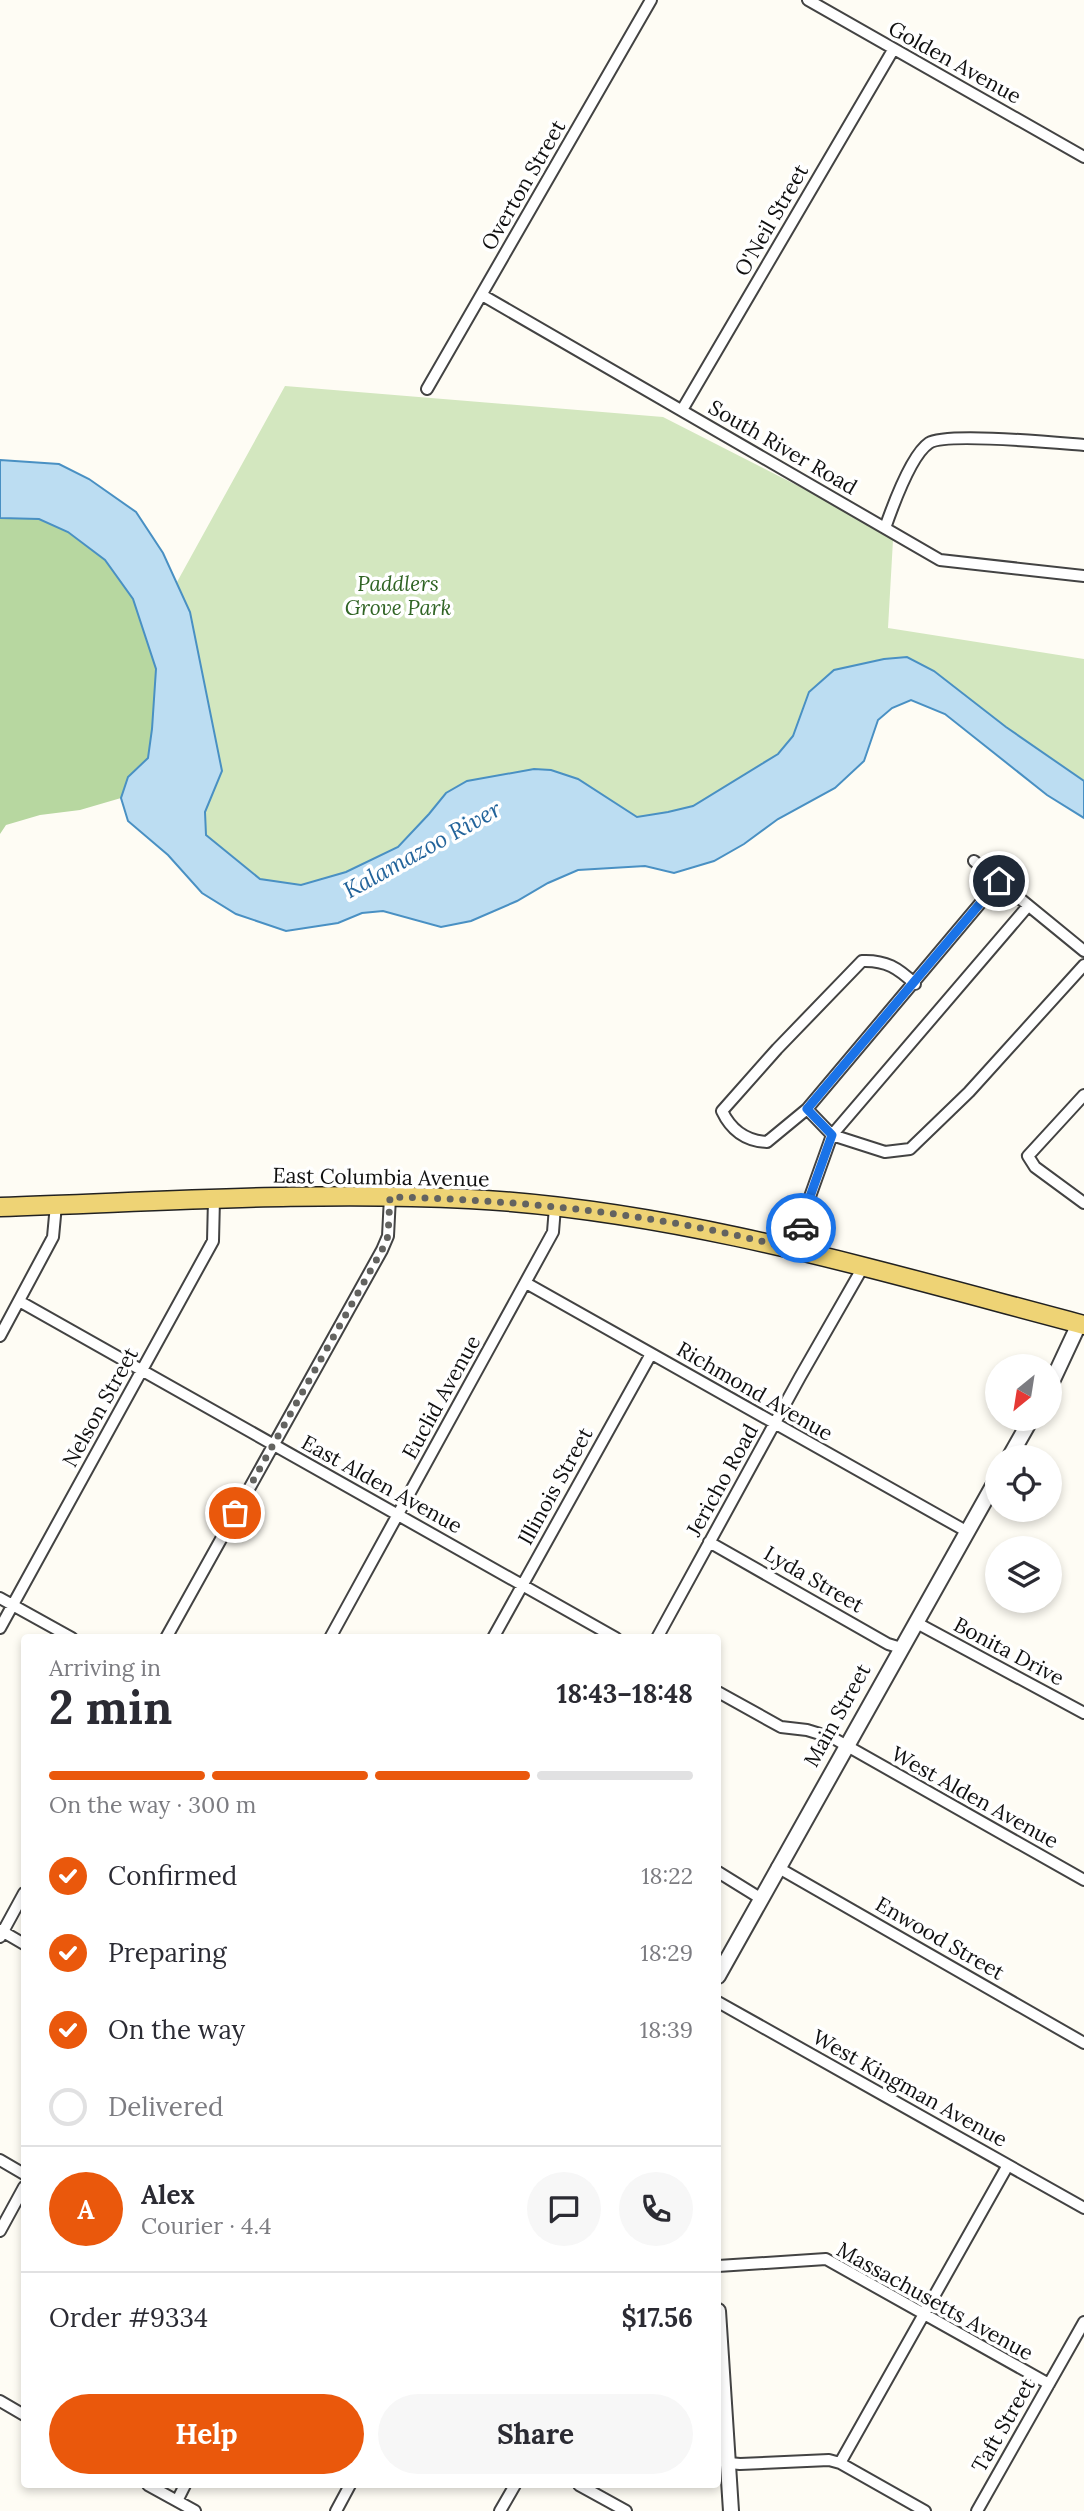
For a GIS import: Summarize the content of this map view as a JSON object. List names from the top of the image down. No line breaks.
{"streets":{"main road":["East Columbia Avenue"],"street":["Golden Avenue","Overton Street","O'Neil Street","South River Road","Richmond Avenue","Euclid Avenue","Nelson Street","Jericho Road","East Alden Avenue","Illinois Street","Lyda Street","Bonita Drive","Main Street","West Alden Avenue","Enwood Street","West Kingman Avenue","Massachusetts Avenue","Taft Street"]},"crossings":[["Golden Avenue","O'Neil Street"],["Overton Street","South River Road"],["O'Neil Street","South River Road"],["East Columbia Avenue","Euclid Avenue"],["East Columbia Avenue","Nelson Street"],["East Columbia Avenue","Jericho Road"],["Richmond Avenue","Euclid Avenue"],["Richmond Avenue","Jericho Road"],["Richmond Avenue","Illinois Street"],["Richmond Avenue","Main Street"],["Euclid Avenue","East Alden Avenue"],["Nelson Street","East Alden Avenue"],["Jericho Road","Lyda Street"],["East Alden Avenue","Illinois Street"],["Lyda Street","Main Street"],["Bonita Drive","Main Street"],["Main Street","West Alden Avenue"],["Main Street","Enwood Street"],["Massachusetts Avenue","Taft Street"]],"water":["Kalamazoo River"],"parks":["Paddlers Grove Park"],"north":"bottom left","page":{"heading":["2 min","Arriving in","18:43–18:48"],"panel":["Alex","Courier · 4.4","Order #9334","$17.56"],"bar":"On the way · 300 m","list":[["Confirmed","18:22"],["Preparing","18:29"],["On the way","18:39"],"Delivered"],"round":"A","buttons":["Help","Share"]}}
